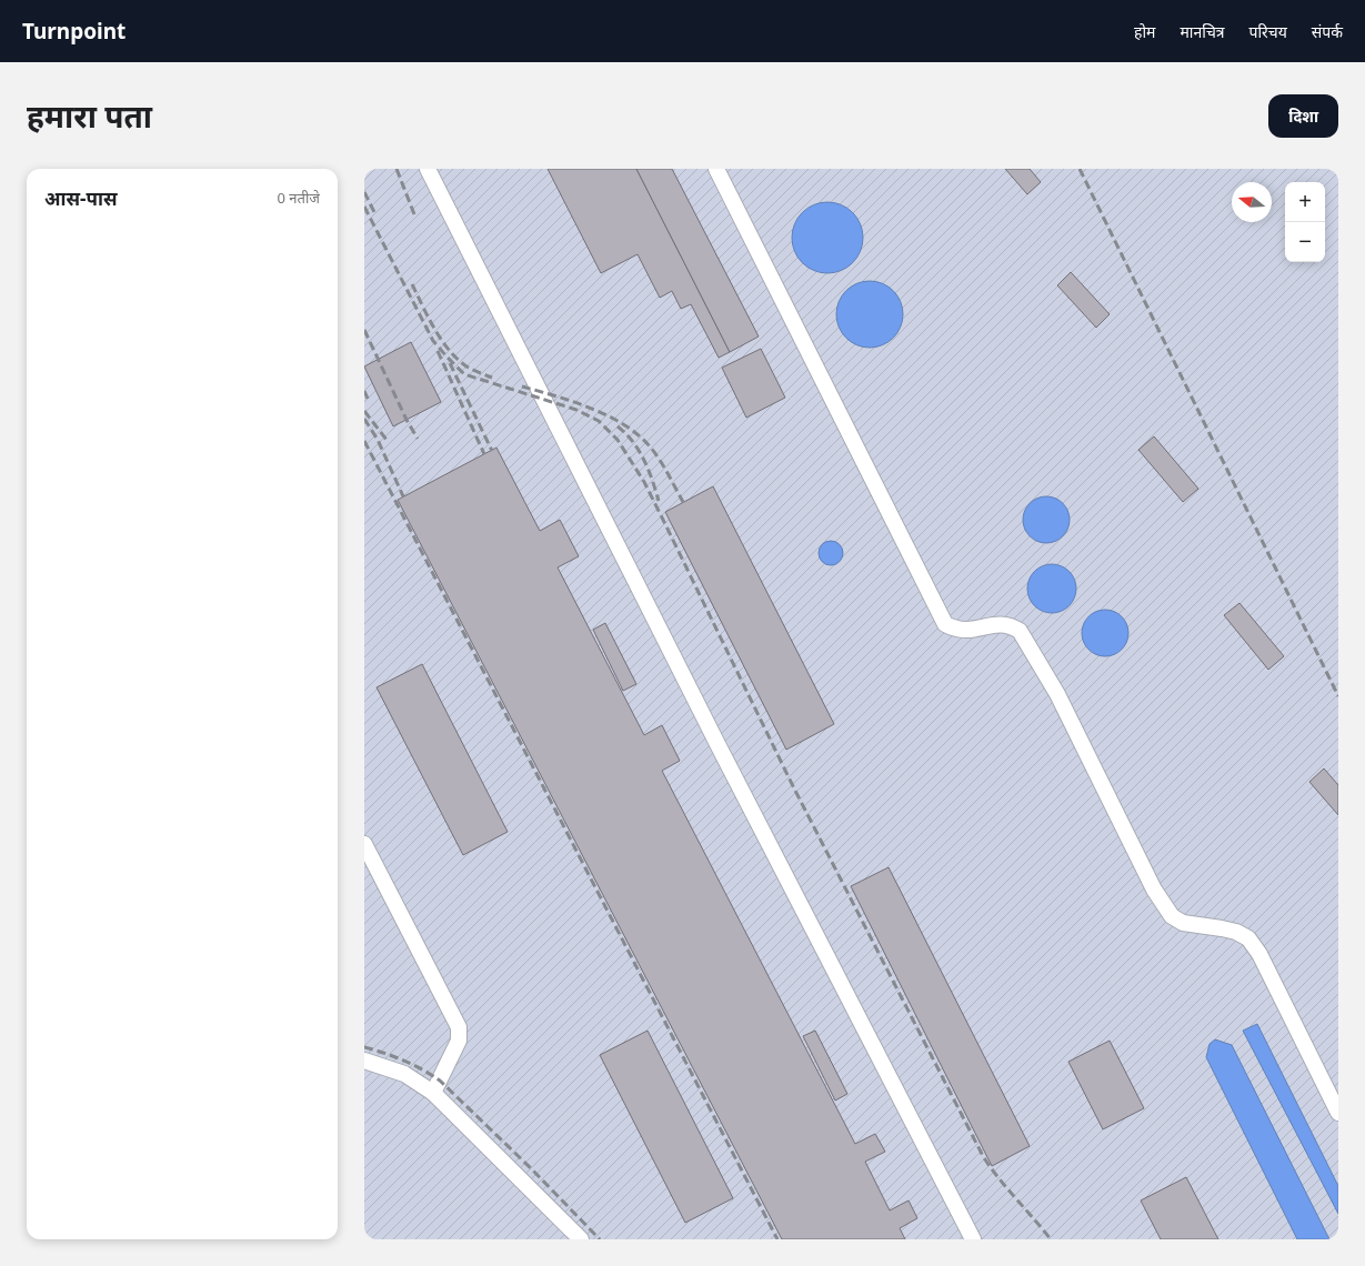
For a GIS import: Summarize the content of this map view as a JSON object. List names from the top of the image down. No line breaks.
{"north":"left","page":{"header":"Turnpoint","nav":["होम","मानचित्र","परिचय","संपर्क"],"title":"हमारा पता","buttons":"दिशा","heading":["आस-पास","0 नतीजे"],"map_buttons":["+","−"]}}
